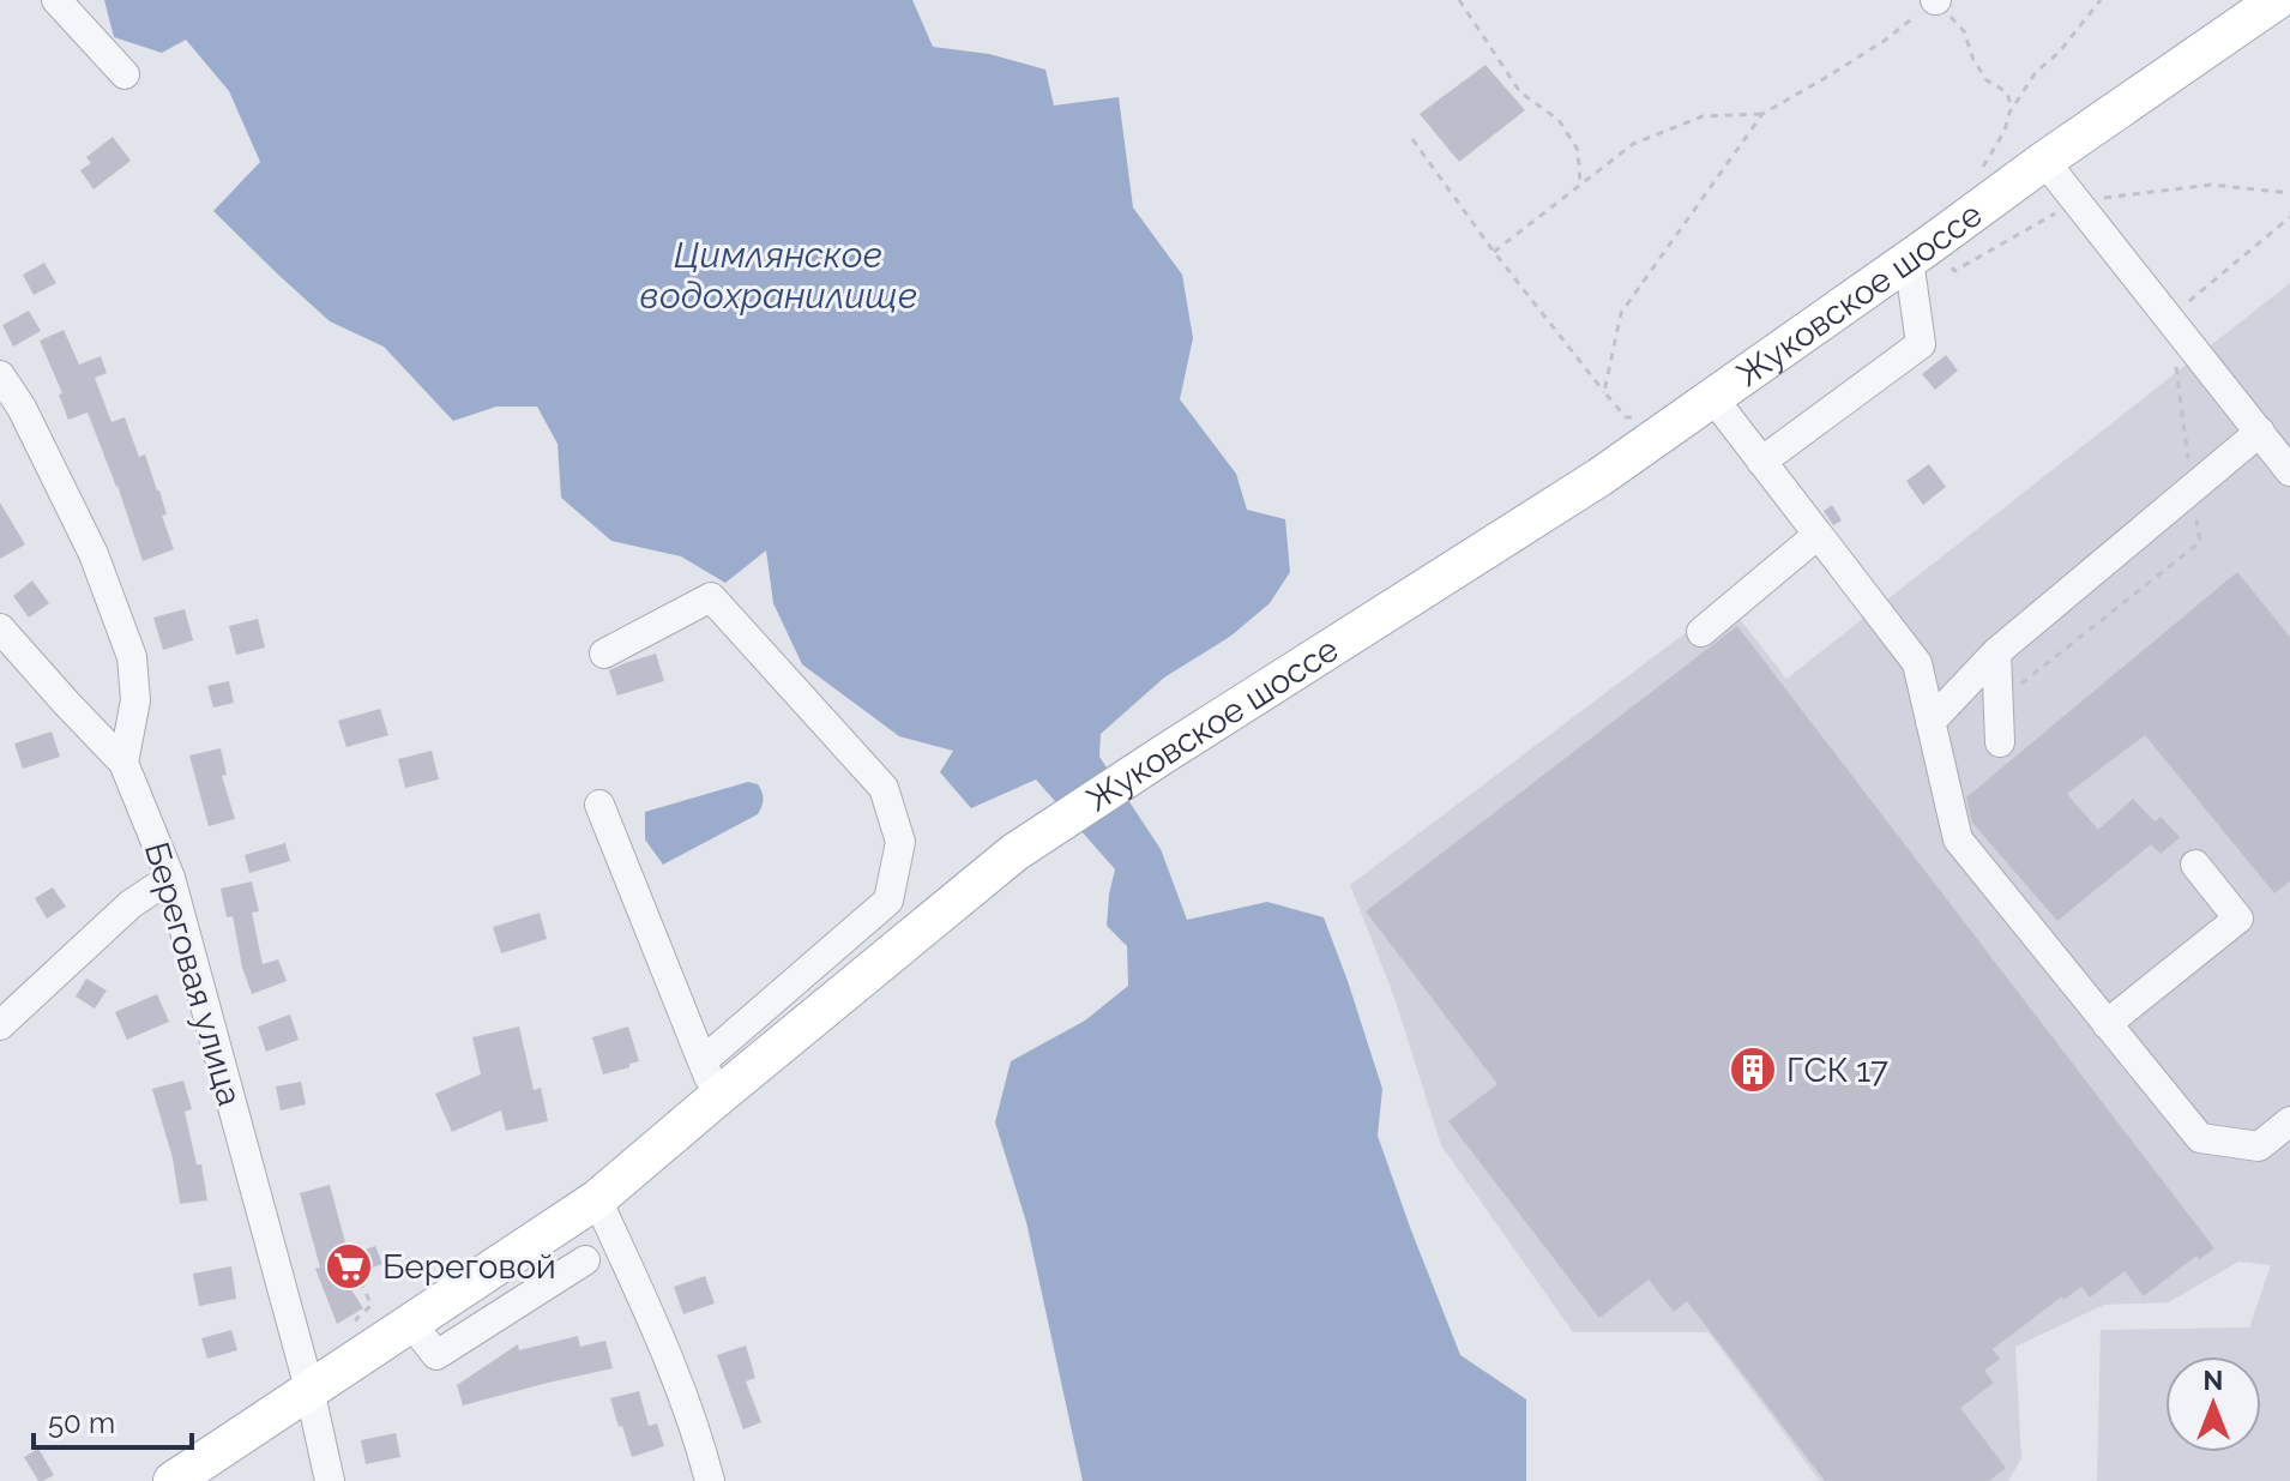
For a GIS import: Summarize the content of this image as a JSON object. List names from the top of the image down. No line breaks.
{"streets":{"main road":["Жуковское шоссе"],"street":["Береговая улица"]},"crossings":[["Жуковское шоссе","Береговая улица"]],"water":["Цимлянское водохранилище"],"places":{"building":["ГСК 17"],"supermarket":["Береговой"]},"scale_bar":"50 m","north":"top"}
